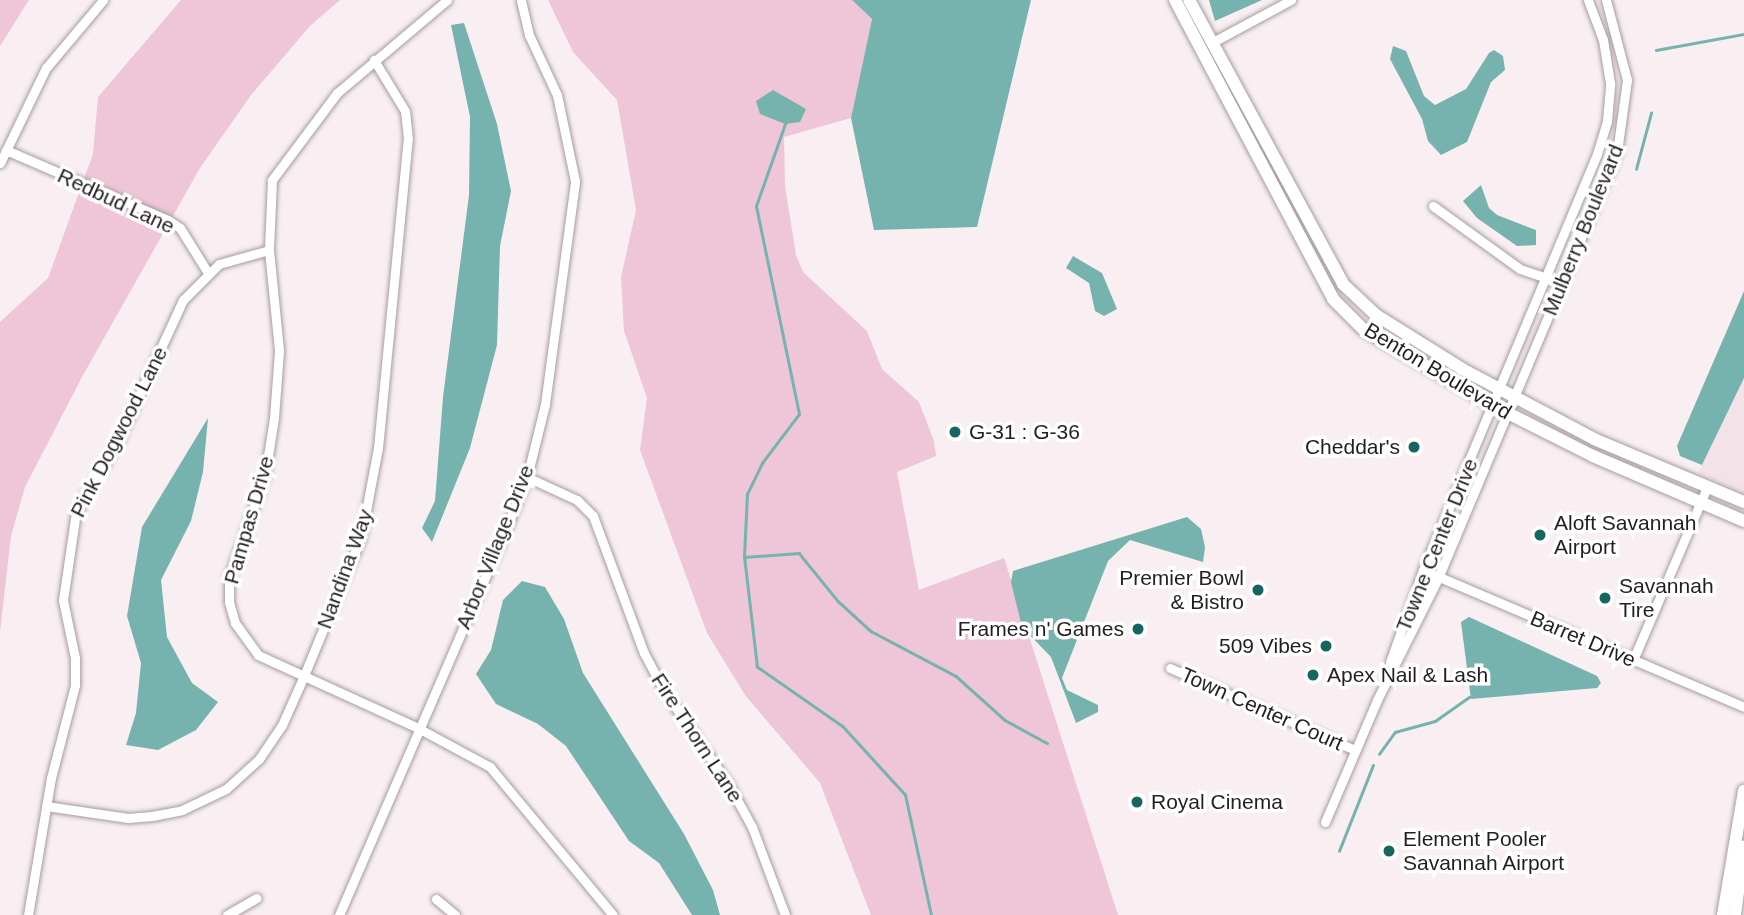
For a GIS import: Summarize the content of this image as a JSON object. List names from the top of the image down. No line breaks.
{"streets":{"street":["Redbud Lane","Mulberry Boulevard","Benton Boulevard","Pink Dogwood Lane","Pampas Drive","Towne Center Drive","Arbor Village Drive","Nandina Way","Barret Drive","Town Center Court","Fire Thorn Lane"]},"crossings":[["Redbud Lane","Pink Dogwood Lane"],["Mulberry Boulevard","Benton Boulevard"],["Mulberry Boulevard","Towne Center Drive"],["Benton Boulevard","Towne Center Drive"],["Pink Dogwood Lane","Pampas Drive"],["Pink Dogwood Lane","Nandina Way"],["Pampas Drive","Arbor Village Drive"],["Pampas Drive","Nandina Way"],["Towne Center Drive","Barret Drive"],["Towne Center Drive","Town Center Court"],["Arbor Village Drive","Fire Thorn Lane"]],"places":["G-31 : G-36","Cheddar's","Aloft Savannah Airport","Premier Bowl & Bistro","Savannah Tire","Frames n' Games","509 Vibes","Apex Nail & Lash","Royal Cinema","Element Pooler Savannah Airport"]}
